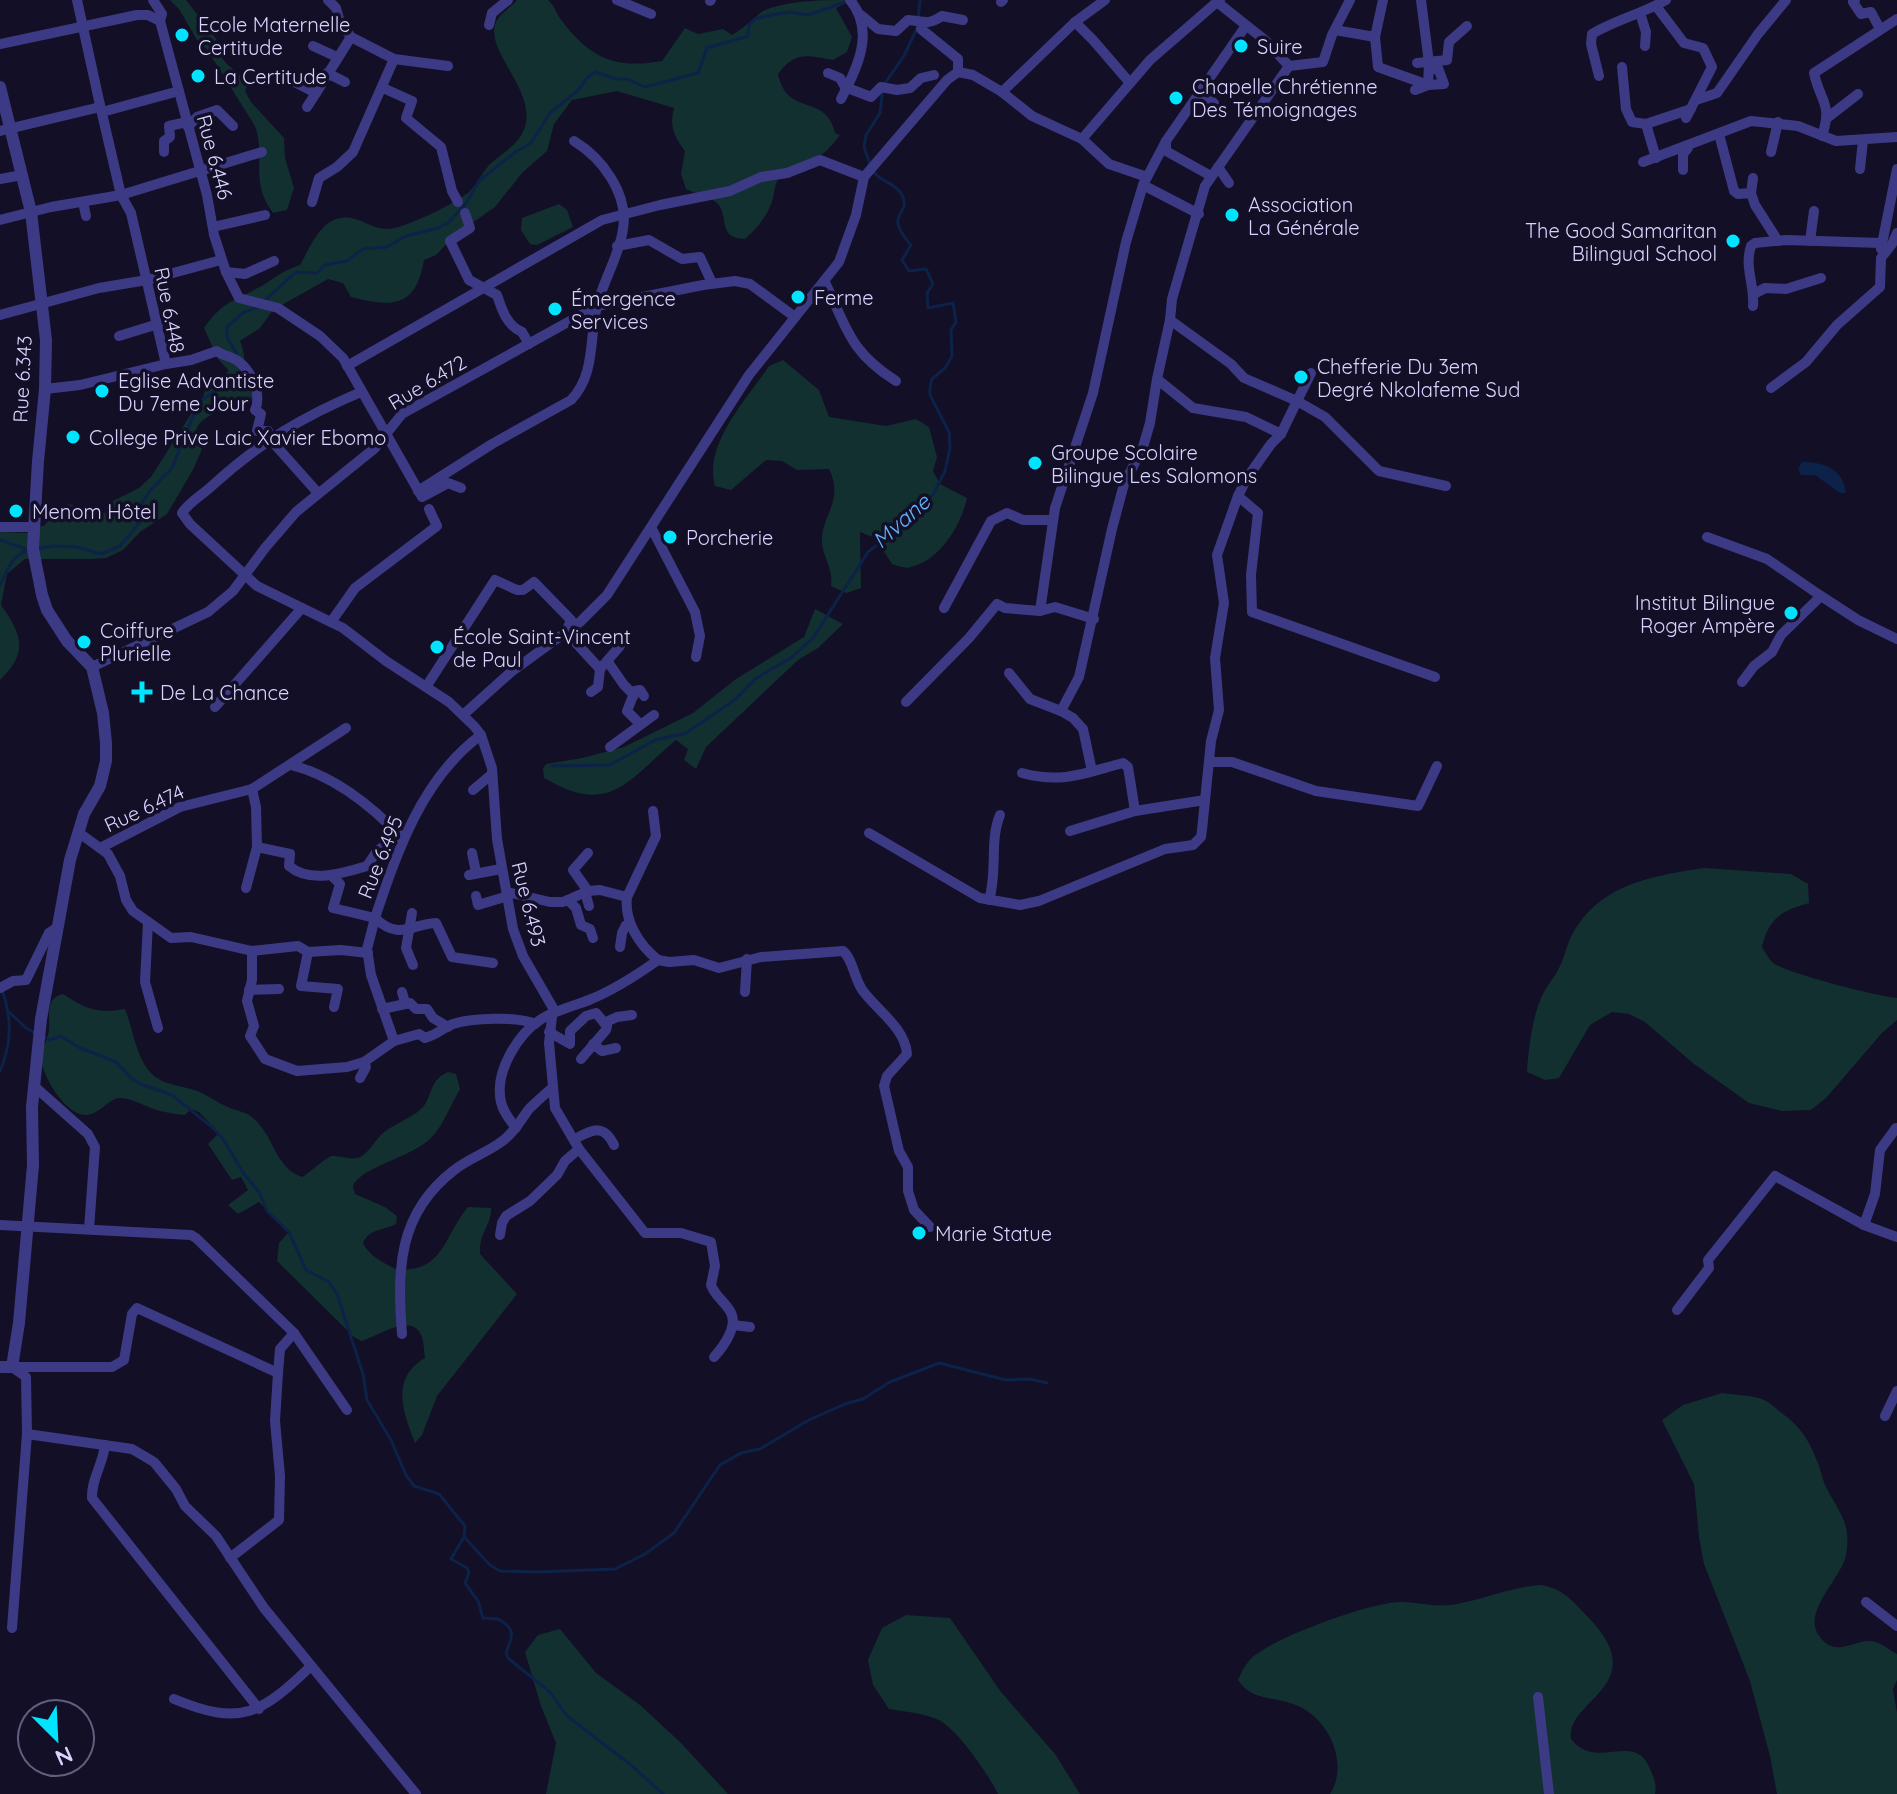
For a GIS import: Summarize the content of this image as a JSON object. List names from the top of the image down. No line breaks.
{"streets":{"street":["Rue 6.446","Rue 6.448","Rue 6.343","Rue 6.472","Rue 6.474","Rue 6.495","Rue 6.493"]},"crossings":[["Rue 6.446","Rue 6.472"],["Rue 6.448","Rue 6.343"],["Rue 6.343","Rue 6.472"],["Rue 6.472","Rue 6.493"],["Rue 6.495","Rue 6.493"]],"water":["Mvane"],"places":{"other":["Ecole Maternelle Certitude","Suire","La Certitude","Chapelle Chrétienne Des Témoignages","Association La Générale","The Good Samaritan Bilingual School","Ferme","Émergence Services","Chefferie Du 3em Degré Nkolafeme Sud","Eglise Advantiste Du 7eme Jour","College Prive Laic Xavier Ebomo","Groupe Scolaire Bilingue Les Salomons","Menom Hôtel","Porcherie","Institut Bilingue Roger Ampère","Coiffure Plurielle","École Saint-Vincent de Paul","Marie Statue"],"health":["De La Chance"]},"north":"bottom right"}
